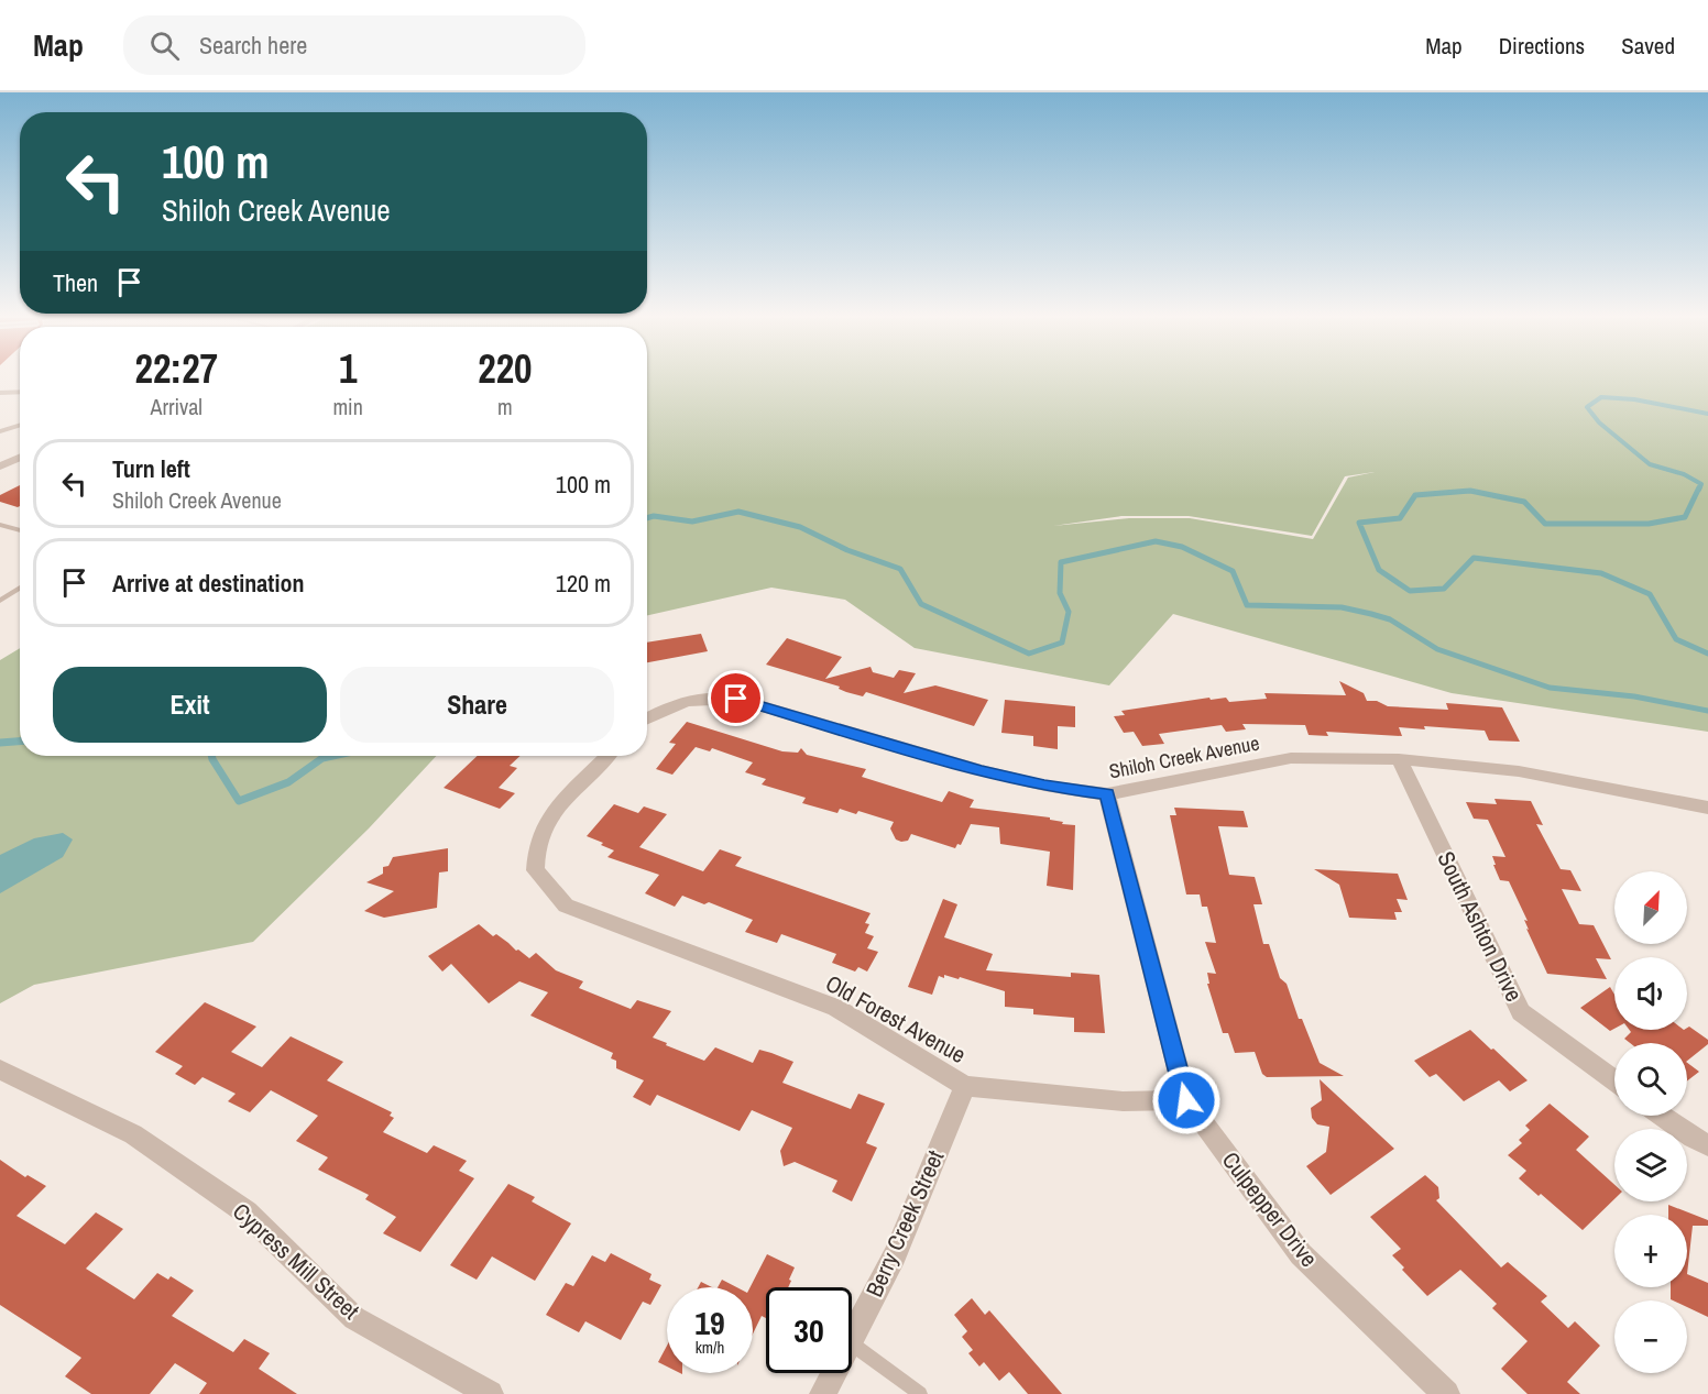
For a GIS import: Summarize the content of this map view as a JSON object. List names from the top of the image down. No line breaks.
{"streets":{"street":["Shiloh Creek Avenue","South Ashton Drive","Old Forest Avenue","Culpepper Drive","Berry Creek Street","Cypress Mill Street"]},"crossings":[["Shiloh Creek Avenue","South Ashton Drive"],["Shiloh Creek Avenue","Culpepper Drive"],["Old Forest Avenue","Culpepper Drive"],["Old Forest Avenue","Berry Creek Street"]],"north":"top right","page":{"header":"Map","search":"Search here","nav":["Map","Directions","Saved"],"turn":["100 m","Shiloh Creek Avenue"],"then":"Then","eta":["22:27","Arrival","1","min","220","m"],"list":[{"name":"Turn left","note":"Shiloh Creek Avenue","value":"100 m"},{"name":"Arrive at destination","value":"120 m"}],"buttons":["Exit","Share"],"map_buttons":["+","−"],"speed":"19 km/h","limit":"30"}}
